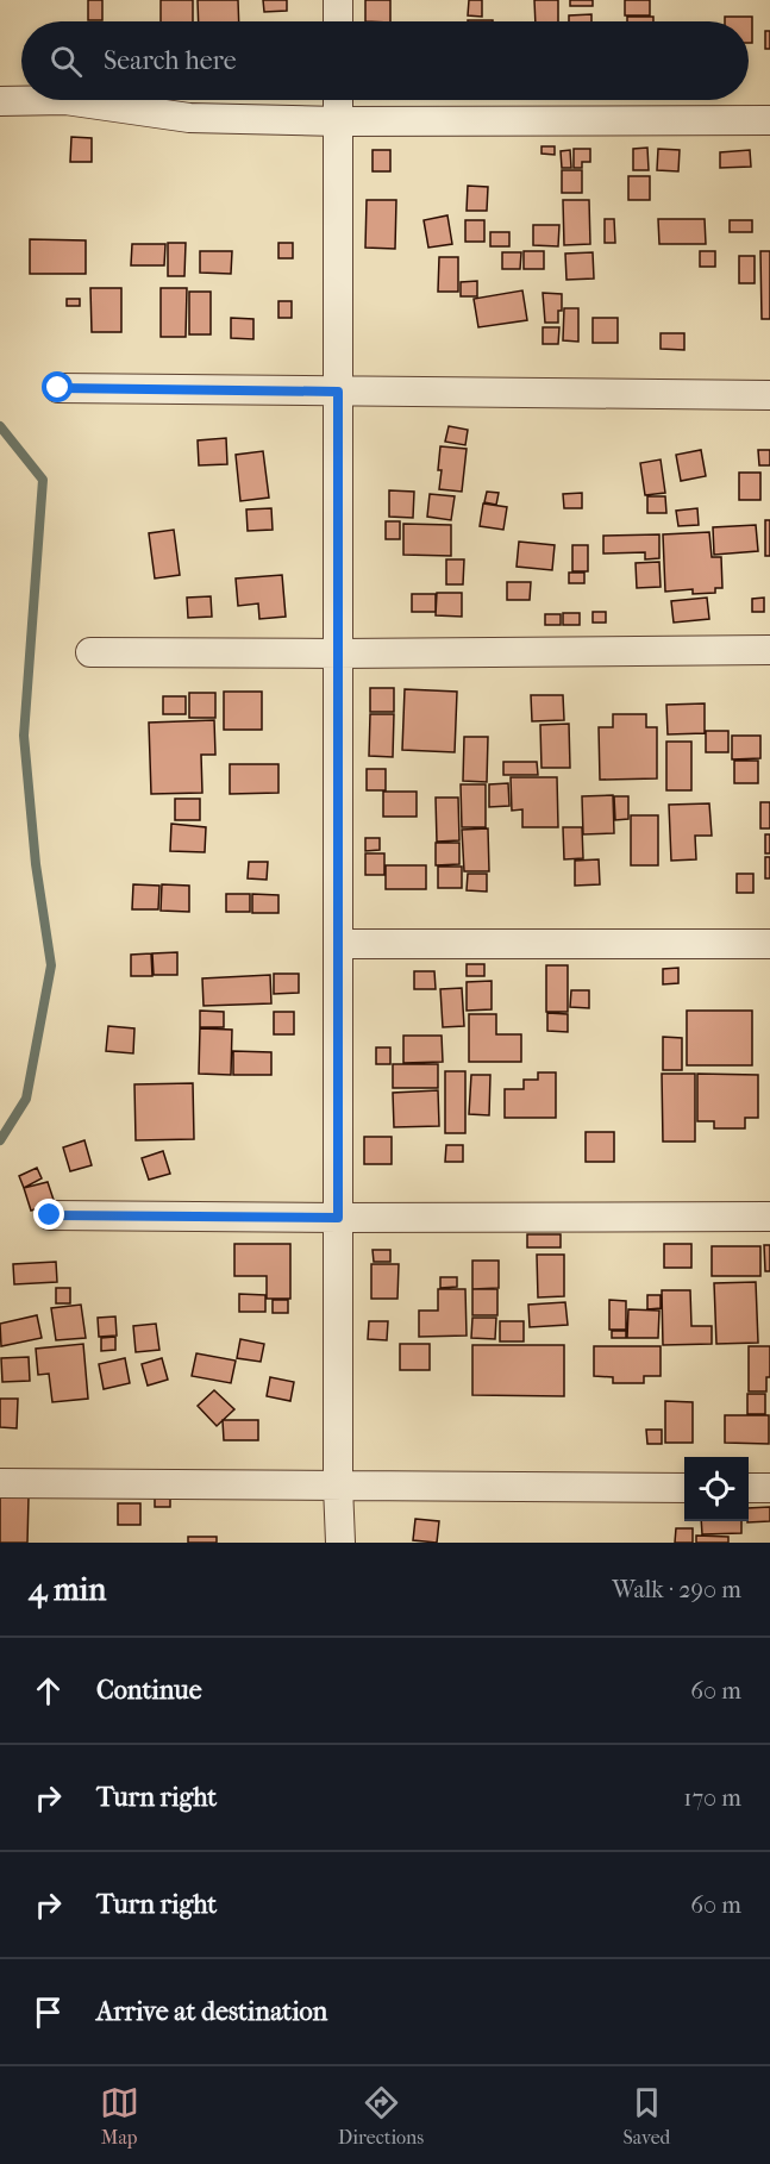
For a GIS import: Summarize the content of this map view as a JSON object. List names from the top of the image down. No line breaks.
{"page":{"search":"Search here","heading":["4 min","Walk · 290 m"],"list":[["Continue","60 m"],["Turn right","170 m"],["Turn right","60 m"],"Arrive at destination"],"nav":["Map","Directions","Saved"]}}
